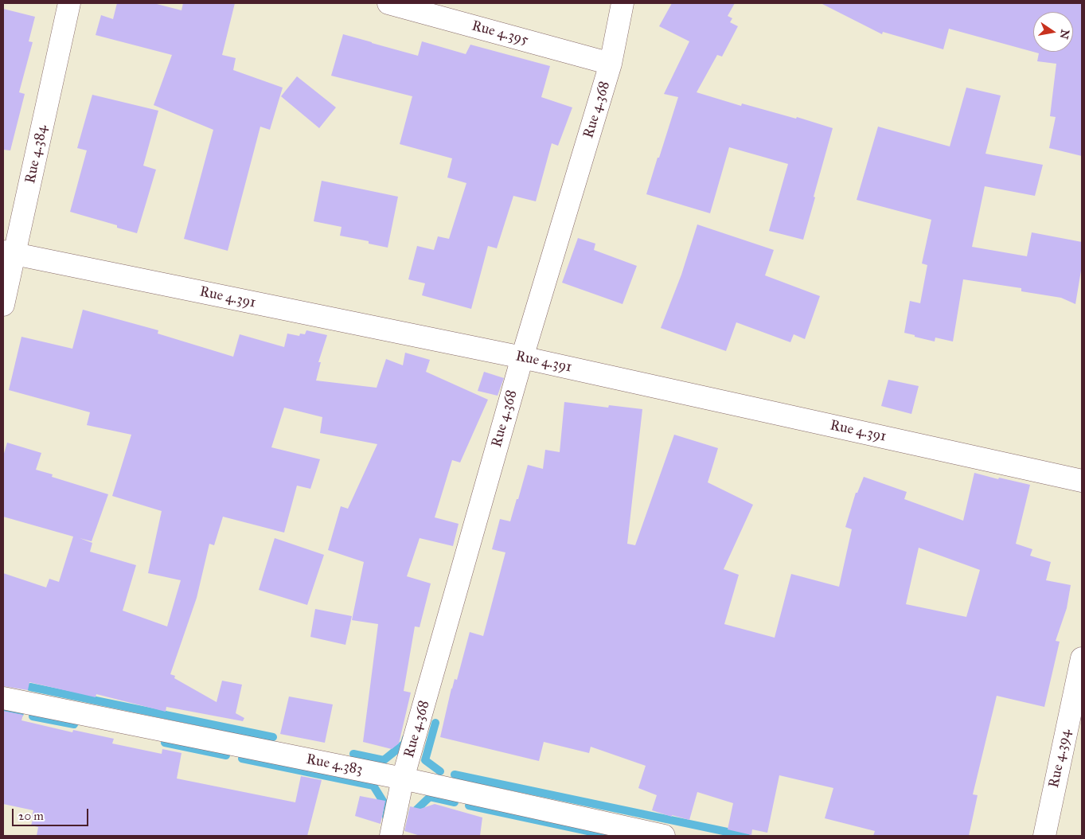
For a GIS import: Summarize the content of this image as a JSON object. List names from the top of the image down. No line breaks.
{"streets":{"street":["Rue 4.395","Rue 4.368","Rue 4.384","Rue 4.391","Rue 4.394","Rue 4.383"]},"crossings":[["Rue 4.395","Rue 4.368"],["Rue 4.368","Rue 4.391"],["Rue 4.368","Rue 4.383"],["Rue 4.384","Rue 4.391"]],"scale_bar":"20 m","north":"right"}
